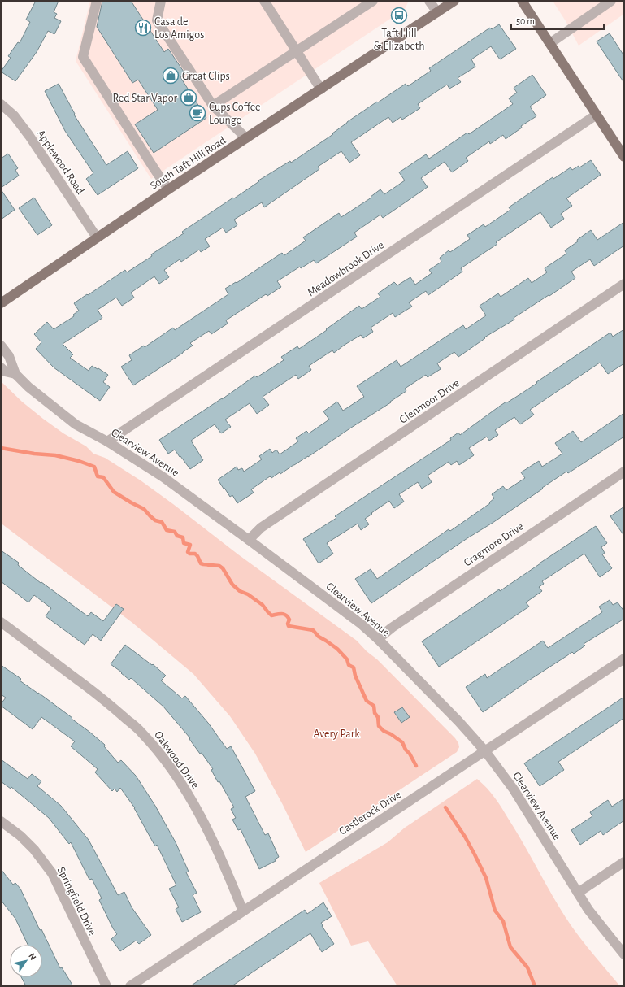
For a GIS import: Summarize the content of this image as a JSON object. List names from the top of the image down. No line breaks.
{"streets":{"main road":["South Taft Hill Road"],"street":["Applewood Road","Meadowbrook Drive","Glenmoor Drive","Clearview Avenue","Cragmore Drive","Oakwood Drive","Castlerock Drive","Springfield Drive"]},"crossings":[["Applewood Road","South Taft Hill Road"],["Meadowbrook Drive","Clearview Avenue"],["Glenmoor Drive","Clearview Avenue"],["Clearview Avenue","Cragmore Drive"],["Clearview Avenue","Castlerock Drive"],["Oakwood Drive","Castlerock Drive"]],"parks":["Avery Park"],"places":{"bus stop":["Taft Hill & Elizabeth"],"restaurant":["Casa de Los Amigos"],"shop":["Great Clips","Red Star Vapor"],"cafe":["Cups Coffee Lounge"]},"scale_bar":"50 m","north":"top right"}
